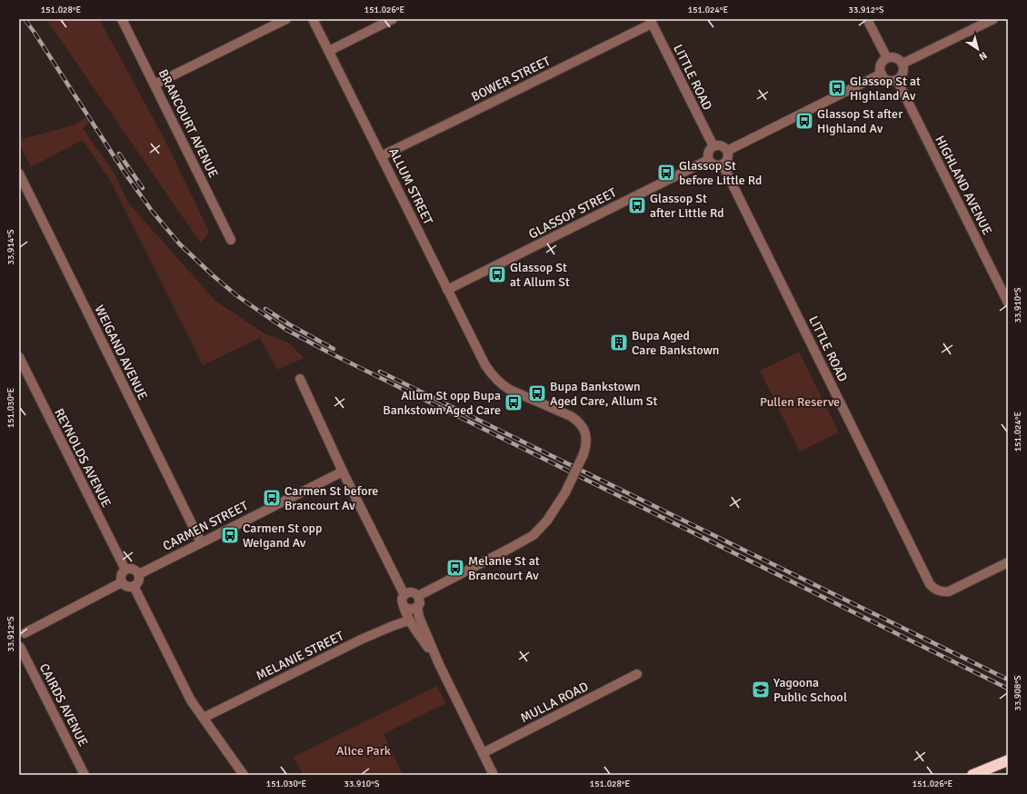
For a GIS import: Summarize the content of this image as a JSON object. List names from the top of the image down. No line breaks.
{"streets":{"street":["LITTLE ROAD","BOWER STREET","BRANCOURT AVENUE","HIGHLAND AVENUE","ALLUM STREET","GLASSOP STREET","WEIGAND AVENUE","REYNOLDS AVENUE","CARMEN STREET","MELANIE STREET","MULLA ROAD","CAIRDS AVENUE"]},"crossings":[["LITTLE ROAD","BOWER STREET"],["LITTLE ROAD","GLASSOP STREET"],["BOWER STREET","ALLUM STREET"],["ALLUM STREET","GLASSOP STREET"],["WEIGAND AVENUE","CARMEN STREET"],["REYNOLDS AVENUE","CARMEN STREET"]],"parks":["Pullen Reserve","Alice Park"],"places":{"bus stop":["Glassop St at Highland Av","Glassop St after Highland Av","Glassop St before Little Rd","Glassop St after Little Rd","Glassop St at Allum St","Bupa Bankstown Aged Care, Allum St","Allum St opp Bupa Bankstown Aged Care","Carmen St before Brancourt Av","Carmen St opp Weigand Av","Melanie St at Brancourt Av"],"building":["Bupa Aged Care Bankstown"],"school or university":["Yagoona Public School"]},"north":"bottom right","coordinates":["151.028°E","151.026°E","151.024°E","33.912°S","33.914°S","33.910°S","151.030°E","33.908°S"]}
